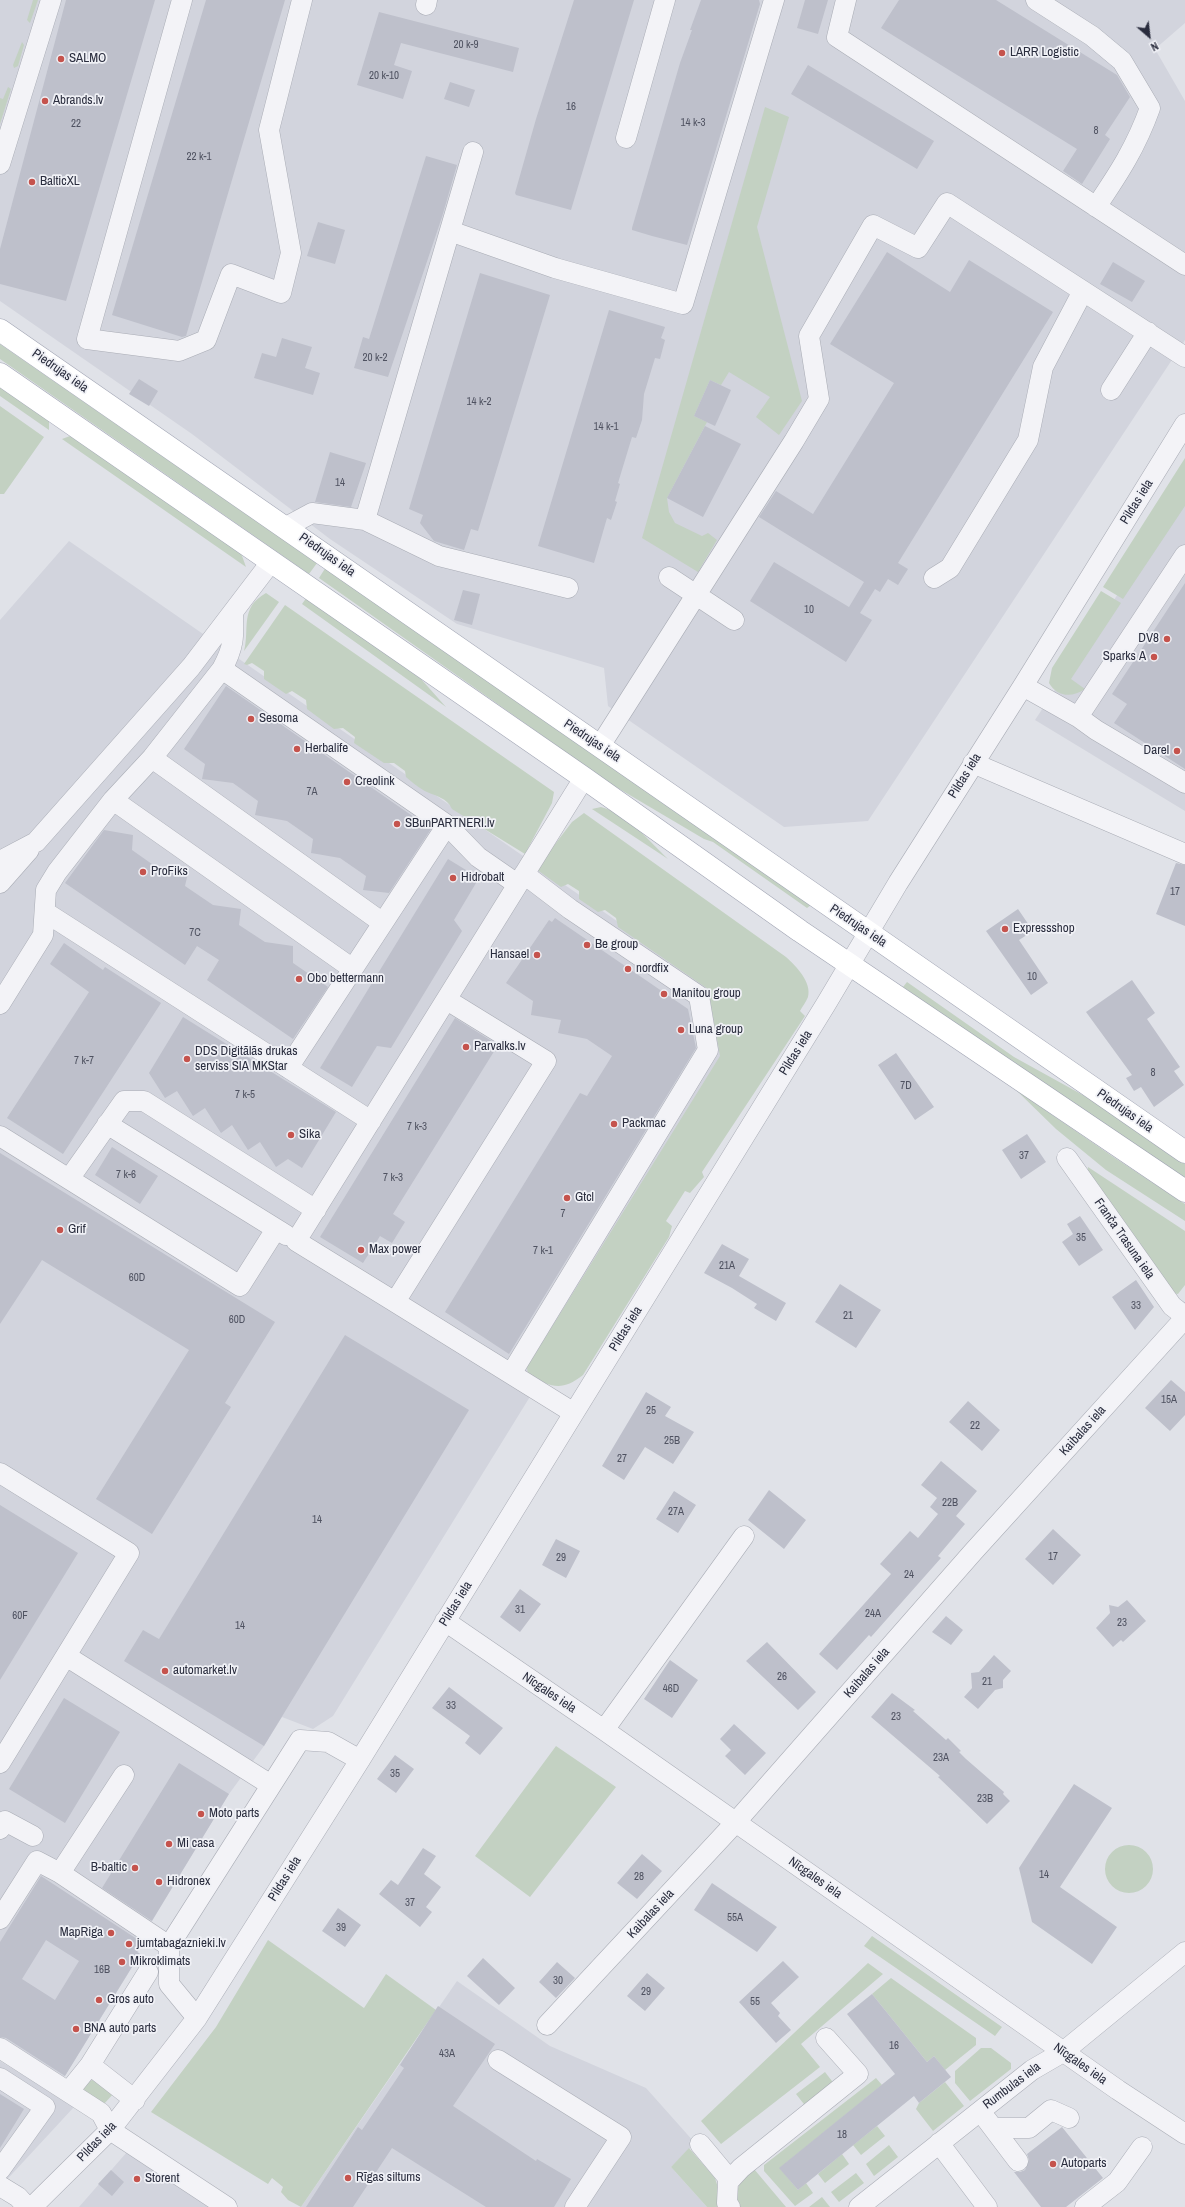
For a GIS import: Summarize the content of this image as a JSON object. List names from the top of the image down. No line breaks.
{"streets":{"main road":["Piedrujas iela"],"street":["Pildas iela","Franča Trasuna iela","Kaibalas iela","Nīcgales iela","Rumbulas iela"]},"crossings":[["Piedrujas iela","Pildas iela"],["Pildas iela","Nīcgales iela"],["Franča Trasuna iela","Kaibalas iela"],["Kaibalas iela","Nīcgales iela"],["Nīcgales iela","Rumbulas iela"]],"places":["LARR Logistic","SALMO","Abrands.lv","BalticXL","DV8","Sparks A","Sesoma","Herbalife","Darel","Creolink","SBunPARTNERI.lv","ProFiks","Hidrobalt","Expressshop","Be group","Hansael","nordfix","Obo bettermann","Manitou group","Luna group","Parvalks.lv","DDS Digitālās drukas serviss SIA MKStar","Packmac","Sika","Gtcl","Grif","Max power","automarket.lv","Moto parts","Mi casa","B-baltic","Hidronex","MapRiga","jumtabagaznieki.lv","Mikroklimats","Gros auto","BNA auto parts","Autoparts","Rīgas siltums","Storent"],"house_numbers":["20 k-9","20 k-10","16","14 k-3","22","8","22 k-1","20 k-2","14 k-2","14 k-1","14","10","7A","17","7C","10","7 k-7","8","7D","7 k-5","7 k-3","37","7 k-6","7 k-3","7","35","7 k-1","21A","60D","33","21","60D","15A","25","22","25B","27","22B","27A","14","17","29","24","31","24A","60F","23","14","26","21","46D","33","23","23A","35","23B","14","28","37","55A","39","16B","30","29","55","16","43A","18"],"north":"bottom right"}
